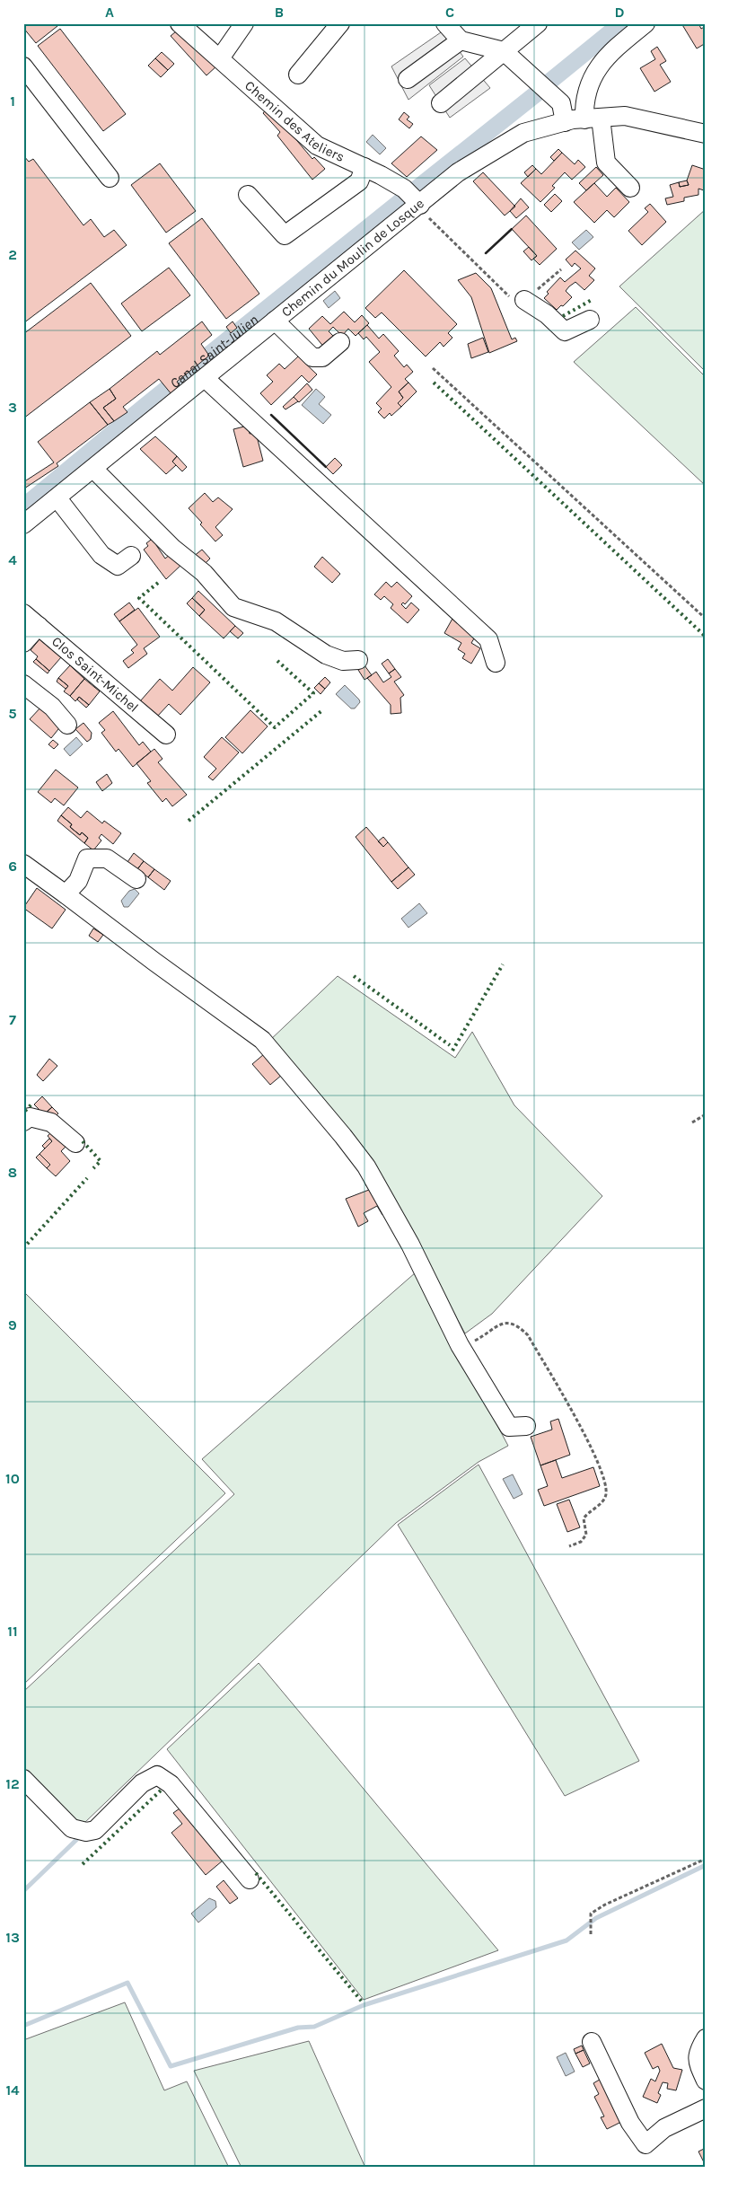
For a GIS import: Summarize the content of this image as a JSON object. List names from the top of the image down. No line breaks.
{"streets":{"street":["Chemin des Ateliers","Chemin du Moulin de Losque","Clos Saint-Michel"]},"crossings":[["Chemin des Ateliers","Chemin du Moulin de Losque"]],"water":["Canal Saint-Julien"],"grid":{"columns":["A","B","C","D"],"rows":["1","2","3","4","5","6","7","8","9","10","11","12","13","14"]}}
